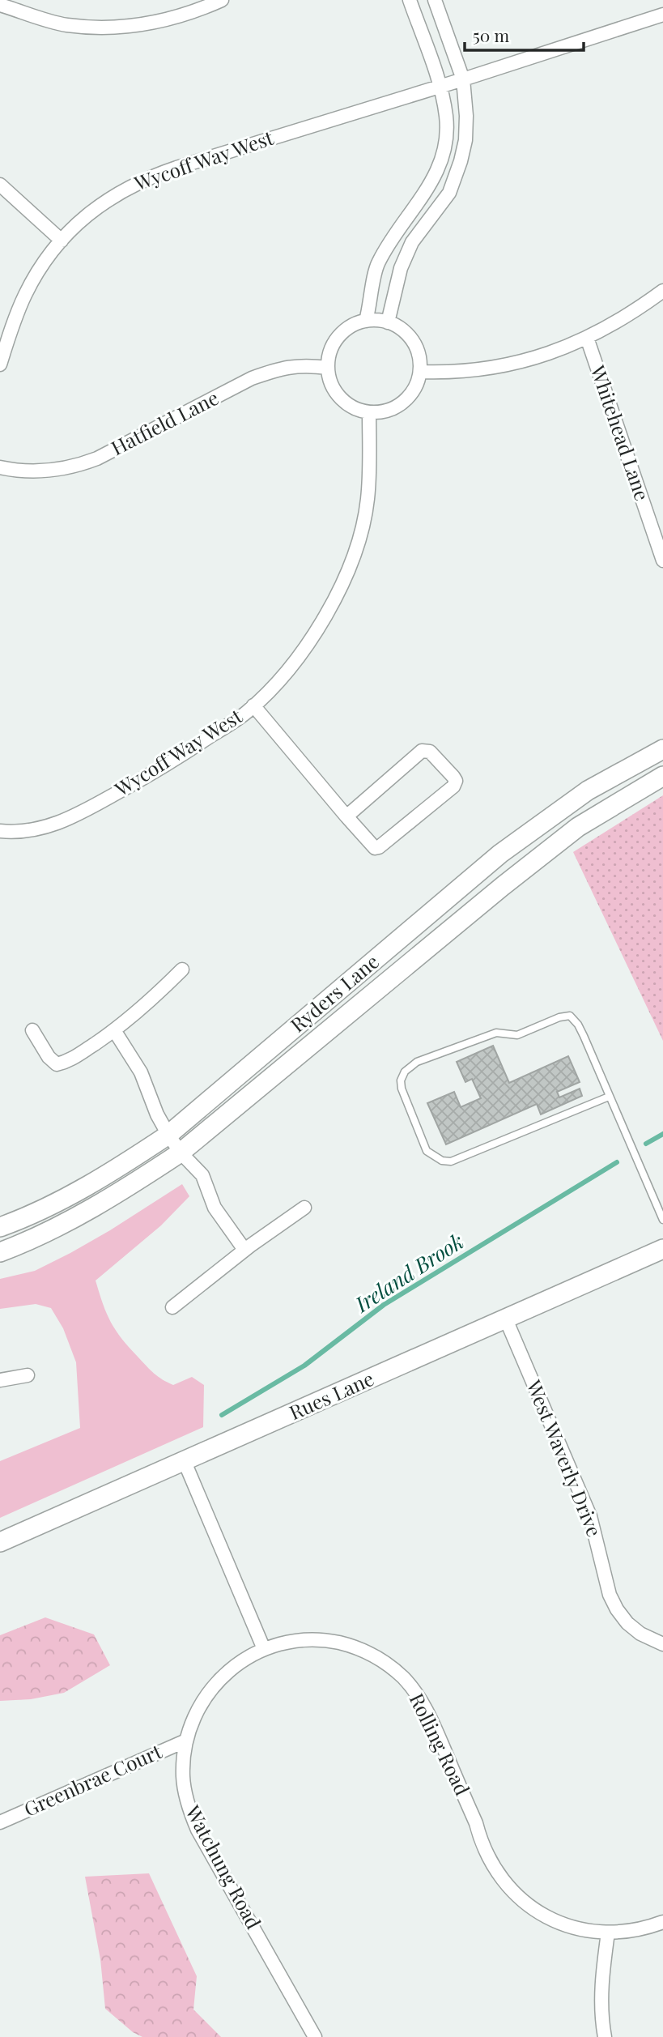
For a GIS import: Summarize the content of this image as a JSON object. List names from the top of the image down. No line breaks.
{"streets":{"main road":["Ryders Lane","Rues Lane"],"street":["Wycoff Way West","Hatfield Lane","Whitehead Lane","West Waverly Drive","Rolling Road","Greenbrae Court","Watchung Road"]},"crossings":[["Rues Lane","West Waverly Drive"],["Rolling Road","Watchung Road"],["Greenbrae Court","Watchung Road"]],"water":["Ireland Brook"],"scale_bar":"50 m"}
